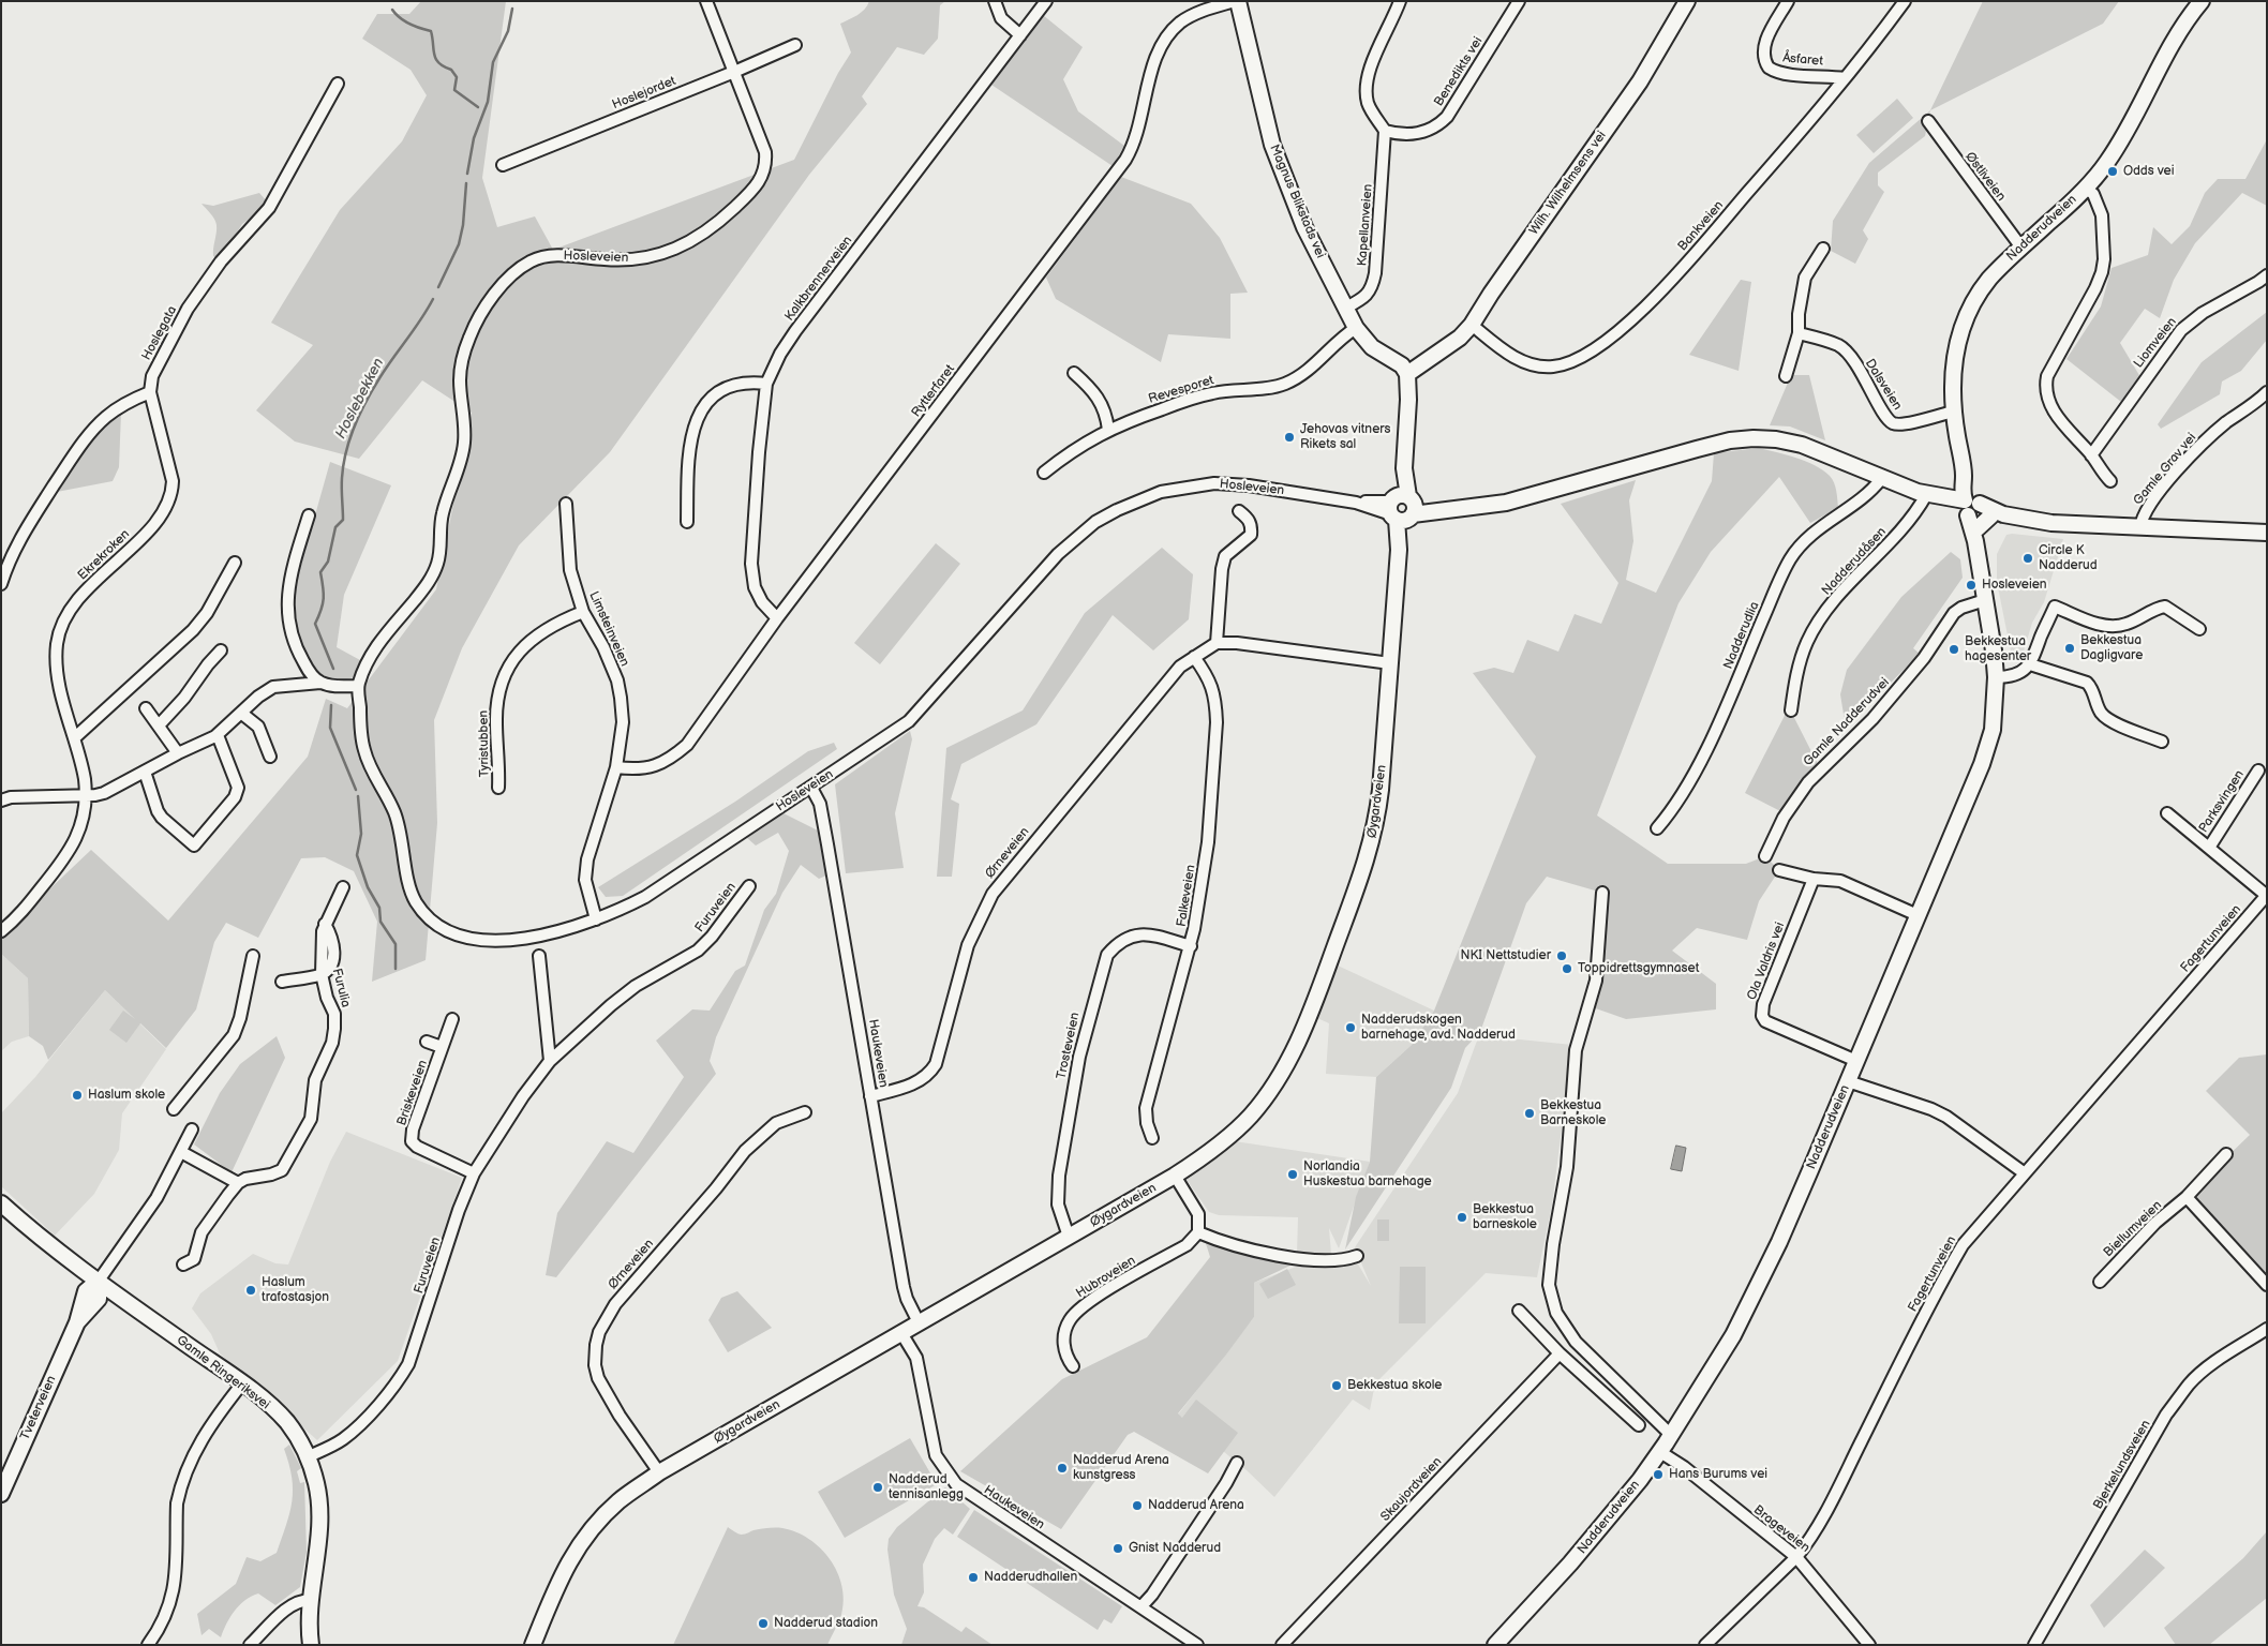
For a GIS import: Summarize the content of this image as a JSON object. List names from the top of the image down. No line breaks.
{"streets":{"street":["Åsfaret","Benedikts vei","Hoslejordet","Østliveien","Wilh. Wilhelmsens vei","Magnus Blikstads vei","Kapellanveien","Bankveien","Nadderudveien","Hosleveien","Kalkbrennerveien","Hoslegata","Liomveien","Dalsveien","Revesporet","Rytterfaret","Gamle Grav vei","Ekrekroken","Nadderudåsen","Limsteinveien","Nadderudlia","Gamle Nadderudvei","Tyristubben","Øygardveien","Parksvingen","Ørneveien","Falkeveien","Furuveien","Fagertunveien","Ola Valdris vei","Furulia","Trosteveien","Haukeveien","Briskeveien","Biellumveien","Hubroveien","Gamle Ringeriksvei","Tveterveien","Bjerkelundsveien","Skaujordveien","Brageveien"]},"crossings":[["Åsfaret","Bankveien"],["Benedikts vei","Kapellanveien"],["Hoslejordet","Hosleveien"],["Østliveien","Nadderudveien"],["Wilh. Wilhelmsens vei","Magnus Blikstads vei"],["Wilh. Wilhelmsens vei","Bankveien"],["Wilh. Wilhelmsens vei","Øygardveien"],["Magnus Blikstads vei","Kapellanveien"],["Magnus Blikstads vei","Revesporet"],["Magnus Blikstads vei","Rytterfaret"],["Magnus Blikstads vei","Øygardveien"],["Nadderudveien","Hosleveien"],["Nadderudveien","Dalsveien"],["Nadderudveien","Gamle Nadderudvei"],["Nadderudveien","Ola Valdris vei"],["Nadderudveien","Brageveien"],["Hosleveien","Gamle Grav vei"],["Hosleveien","Nadderudåsen"],["Hosleveien","Limsteinveien"],["Hosleveien","Nadderudlia"],["Hosleveien","Øygardveien"],["Hosleveien","Haukeveien"],["Kalkbrennerveien","Rytterfaret"],["Hoslegata","Ekrekroken"],["Rytterfaret","Limsteinveien"],["Limsteinveien","Tyristubben"],["Øygardveien","Ørneveien"],["Øygardveien","Trosteveien"],["Øygardveien","Haukeveien"],["Parksvingen","Fagertunveien"],["Ørneveien","Falkeveien"],["Ørneveien","Haukeveien"],["Falkeveien","Trosteveien"],["Furuveien","Briskeveien"],["Furuveien","Gamle Ringeriksvei"],["Fagertunveien","Brageveien"],["Gamle Ringeriksvei","Tveterveien"]],"water":["Hoslebekken"],"places":["Odds vei","Jehovas vitners Rikets sal","Circle K Nadderud","Hosleveien","Bekkestua Dagligvare","Bekkestua hagesenter","NKI Nettstudier","Toppidrettsgymnaset","Nadderudskogen barnehage, avd. Nadderud","Haslum skole","Bekkestua Barneskole","Norlandia Huskestua barnehage","Bekkestua barneskole","Haslum trafostasjon","Bekkestua skole","Nadderud Arena kunstgress","Hans Burums vei","Nadderud tennisanlegg","Nadderud Arena","Gnist Nadderud","Nadderudhallen","Nadderud stadion"]}
